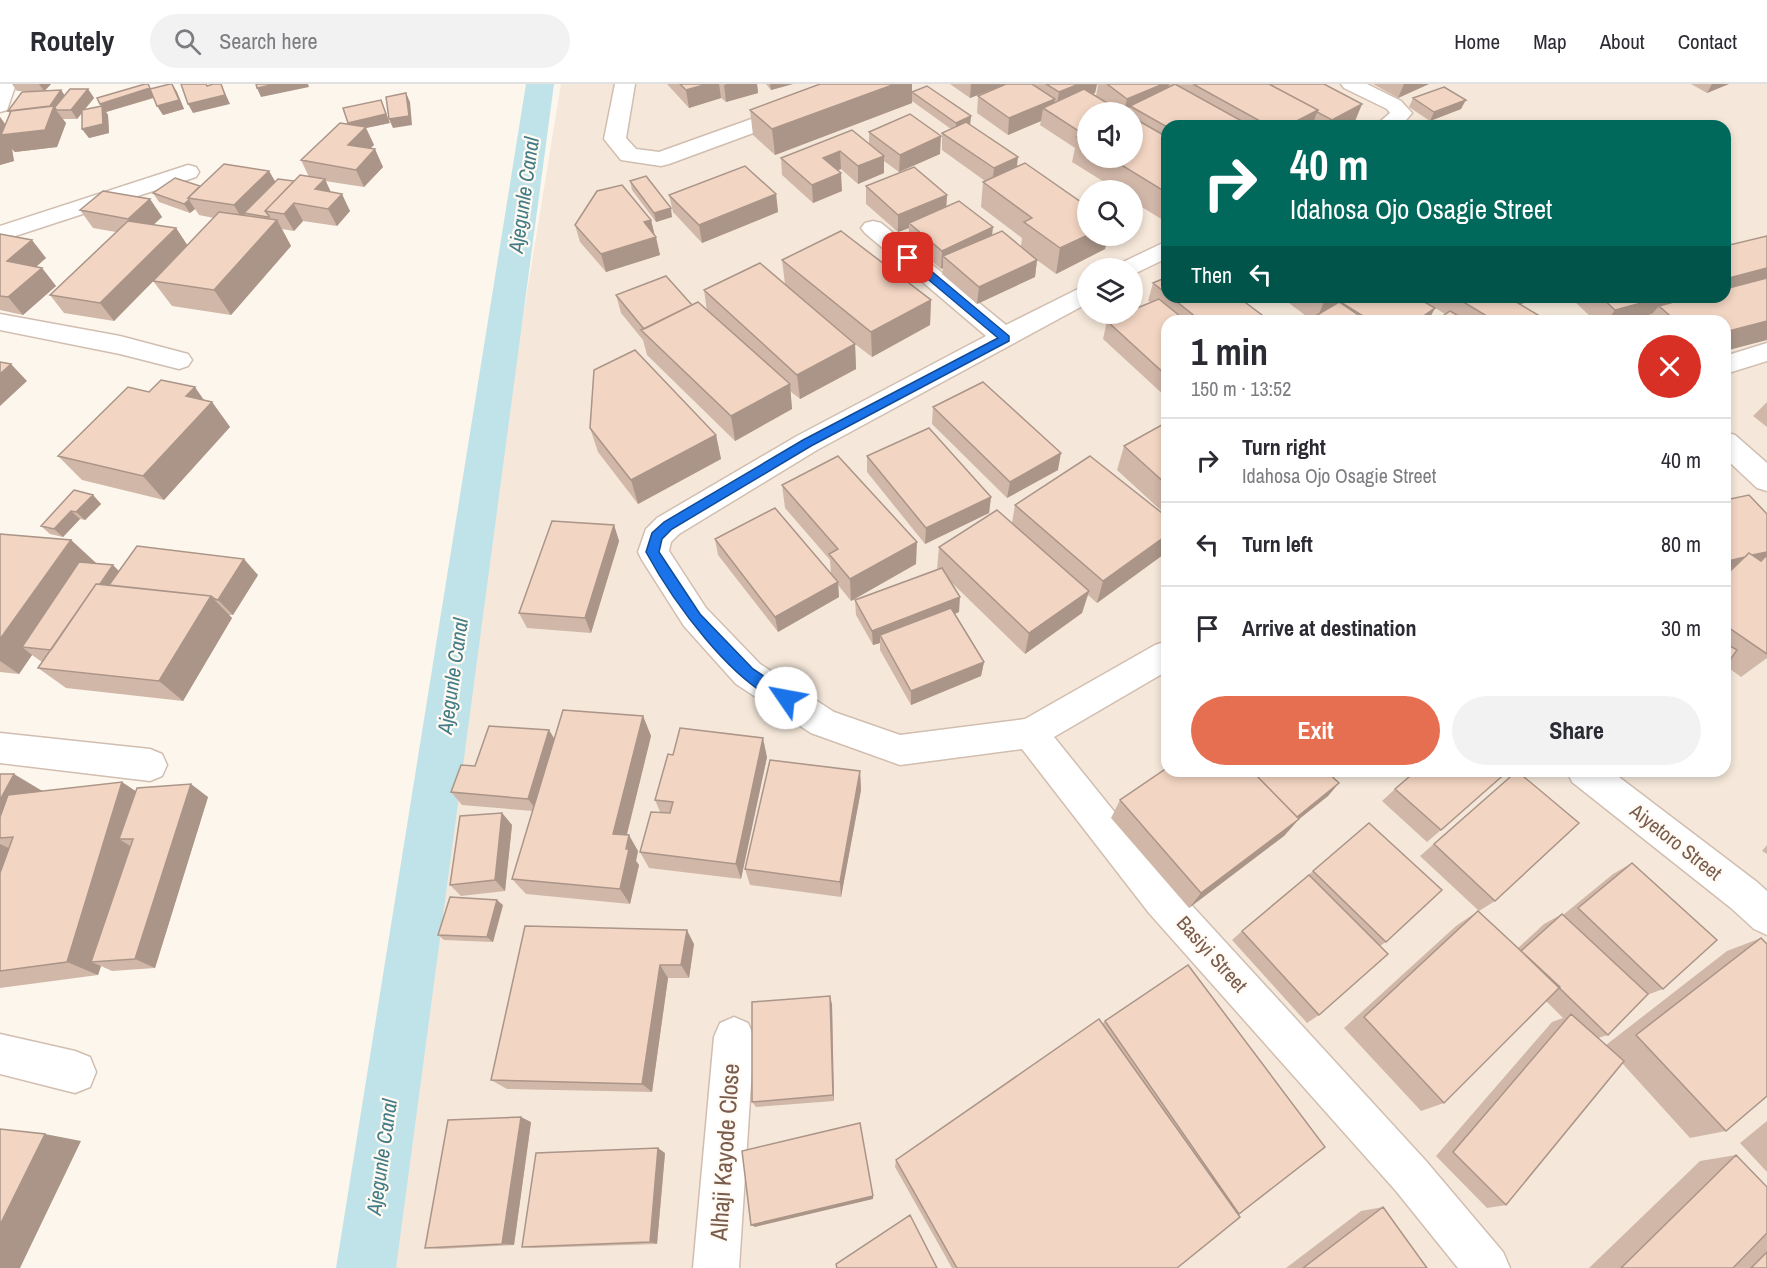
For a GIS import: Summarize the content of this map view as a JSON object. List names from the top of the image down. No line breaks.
{"streets":{"street":["Aiyetoro Street","Basiyi Street","Alhaji Kayode Close"]},"water":["Ajegunle Canal"],"page":{"header":"Routely","search":"Search here","nav":["Home","Map","About","Contact"],"turn":["40 m","Idahosa Ojo Osagie Street"],"then":"Then","heading":["1 min","150 m · 13:52"],"list":[{"name":"Turn right","note":"Idahosa Ojo Osagie Street","value":"40 m"},{"name":"Turn left","value":"80 m"},{"name":"Arrive at destination","value":"30 m"}],"buttons":["Exit","Share"]}}
